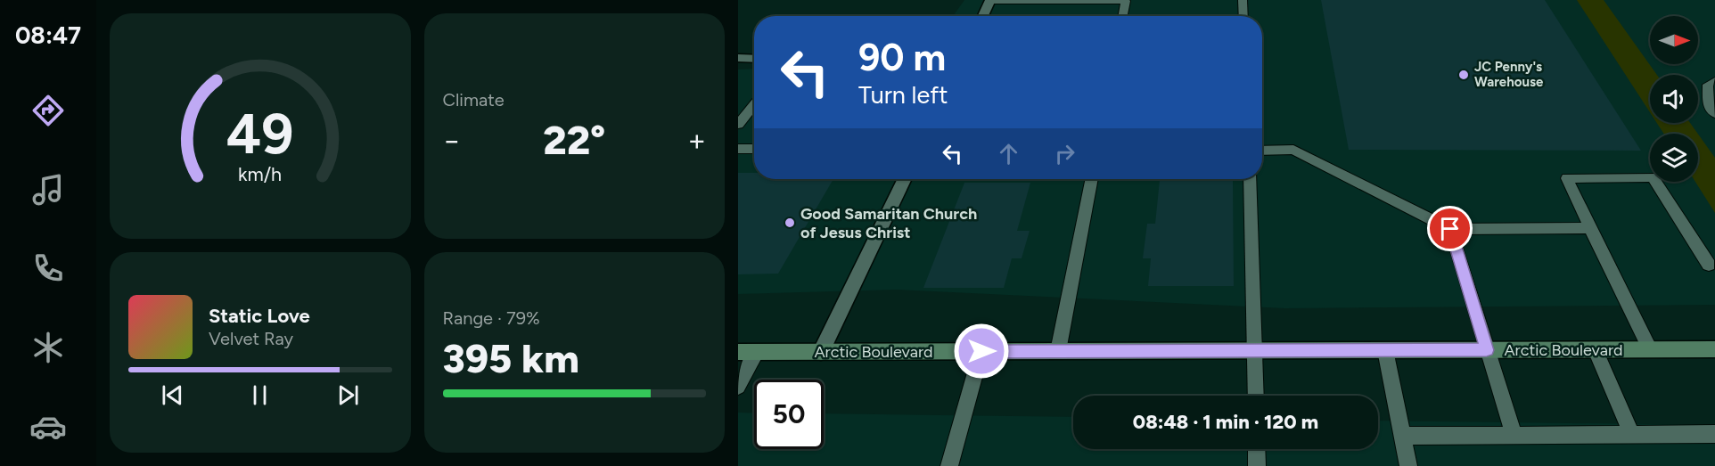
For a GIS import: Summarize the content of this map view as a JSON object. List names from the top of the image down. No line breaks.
{"streets":{"main road":["Arctic Boulevard"]},"places":["JC Penny's Warehouse","Good Samaritan Church of Jesus Christ"],"north":"right","page":{"tabs":"08:47","tile":["Climate",["Range · 79%","395 km"]],"turn":["90 m","Turn left"],"heat":["−","22°","+"],"song":["Static Love","Velvet Ray"],"limit":"50","trip":"08:48 · 1 min · 120 m","gauge":["49","km/h"]}}
